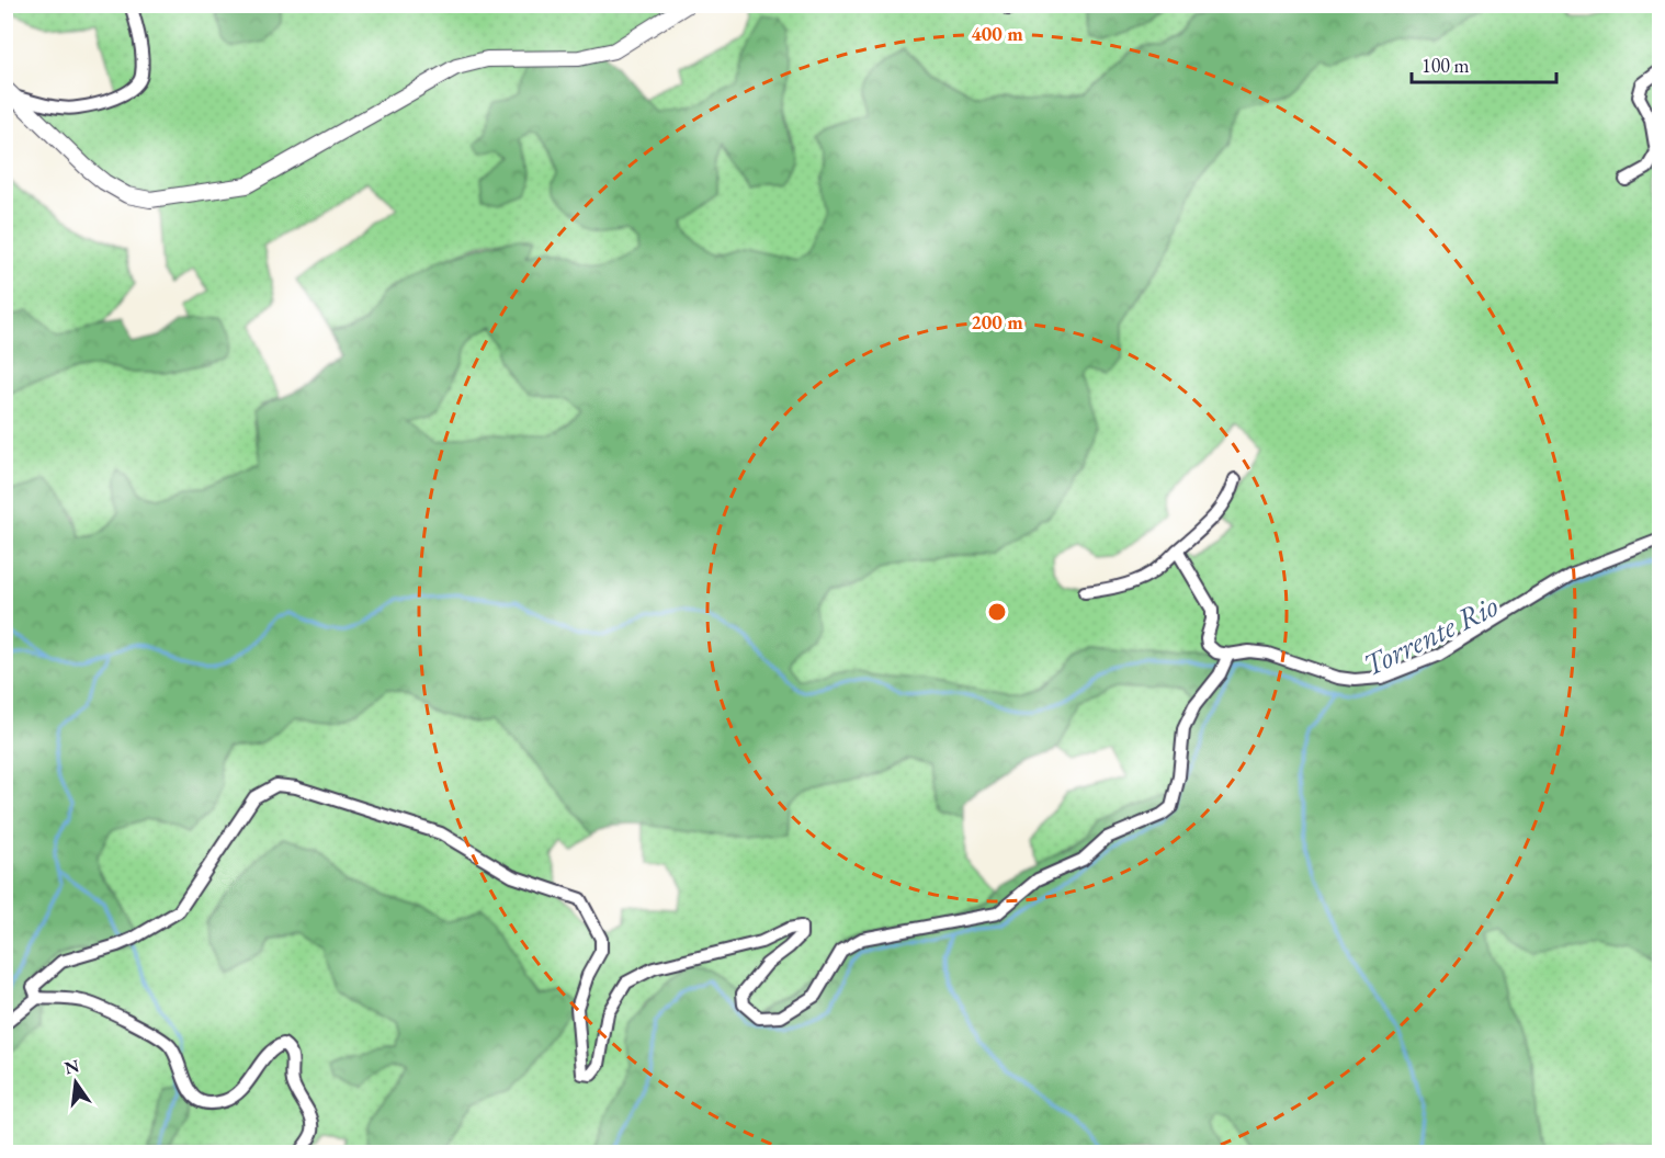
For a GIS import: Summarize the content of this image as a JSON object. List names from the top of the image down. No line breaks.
{"water":["Torrente Rio"],"scale_bar":"100 m","north":"top","rings":["400 m","200 m"]}
